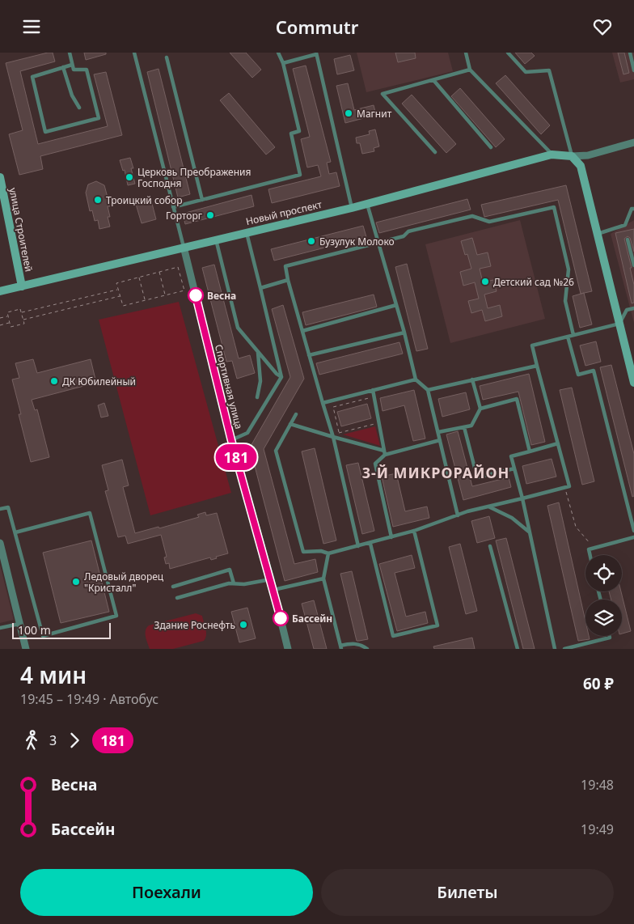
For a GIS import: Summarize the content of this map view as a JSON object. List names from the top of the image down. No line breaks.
{"streets":{"street":["Новый проспект","улица Строителей","Спортивная улица"]},"crossings":[["Новый проспект","улица Строителей"],["Новый проспект","Спортивная улица"]],"districts":["3-Й МИКРОРАЙОН"],"places":["Магнит","Церковь Преображения Господня","Троицкий собор","Горторг","Бузулук Молоко","Детский сад №26","Весна","ДК Юбилейный","Ледовый дворец \"Кристалл\"","Бассейн","Здание Роснефть"],"lines":["bus line 181"],"scale_bar":"100 m","page":{"header":"Commutr","on_map":"181","scale":"100 m","heading":["4 мин","19:45 – 19:49 · Автобус","60 ₽"],"legs":["3","181"],"list":[{"name":"Весна","value":"19:48"},{"name":"Бассейн","value":"19:49"}],"buttons":["Поехали","Билеты"]}}
